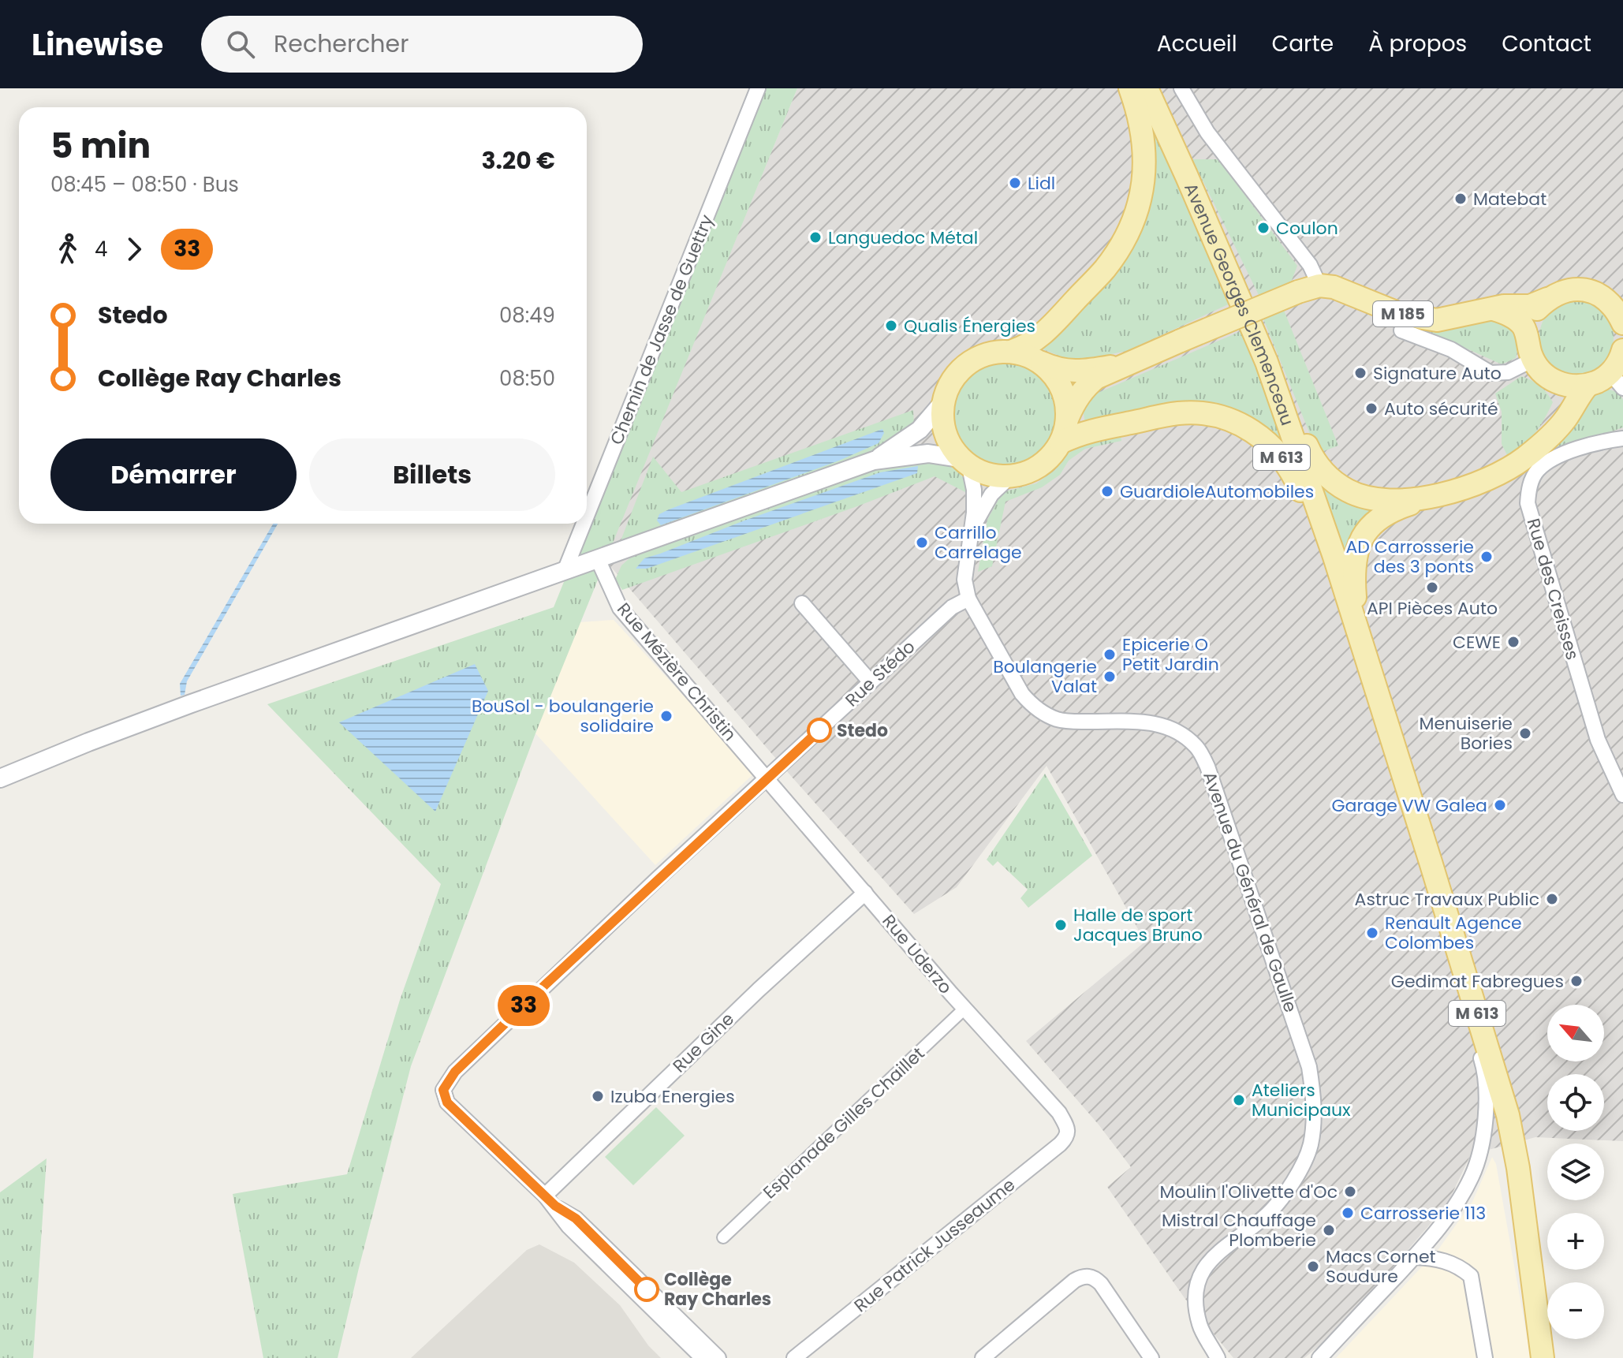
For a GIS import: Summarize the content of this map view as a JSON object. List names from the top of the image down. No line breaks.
{"streets":{"main road":["Avenue Georges Clemenceau","M 185","M 613"],"street":["Chemin de Jasse de Guettry","Rue des Creisses","Rue Mézière Christin","Rue Stédo","Avenue du Général de Gaulle","Rue Uderzo","Rue Gine","Esplanade Gilles Chaillet","Rue Patrick Jusseaume"]},"crossings":[["Avenue Georges Clemenceau","M 613"],["M 613","Avenue du Général de Gaulle"],["Rue Mézière Christin","Rue Stédo"],["Rue Mézière Christin","Rue Uderzo"],["Rue Stédo","Avenue du Général de Gaulle"],["Rue Stédo","Rue Uderzo"],["Rue Stédo","Rue Gine"],["Rue Uderzo","Rue Gine"],["Rue Uderzo","Esplanade Gilles Chaillet"],["Rue Uderzo","Rue Patrick Jusseaume"]],"places":["Lidl","Matebat","Coulon","Languedoc Métal","Qualis Énergies","Signature Auto","Auto sécurité","GuardioleAutomobiles","Carrillo Carrelage","AD Carrosserie des 3 ponts","API Pièces Auto","CEWE","Epicerie O Petit Jardin","Boulangerie Valat","BouSol - boulangerie solidaire","Stedo","Menuiserie Bories","Garage VW Galea","Astruc Travaux Public","Halle de sport Jacques Bruno","Renault Agence Colombes","Gedimat Fabregues","Izuba Energies","Ateliers Municipaux","Moulin l'Olivette d'Oc","Carrosserie 113","Mistral Chauffage Plomberie","Macs Cornet Soudure","Collège Ray Charles"],"lines":["bus line 33"],"north":"top left","page":{"header":"Linewise","search":"Rechercher","nav":["Accueil","Carte","À propos","Contact"],"on_map":"33","heading":["5 min","08:45 – 08:50 · Bus","3.20 €"],"legs":["4","33"],"list":[{"name":"Stedo","value":"08:49"},{"name":"Collège Ray Charles","value":"08:50"}],"buttons":["Démarrer","Billets"],"map_buttons":["+","−"]}}
